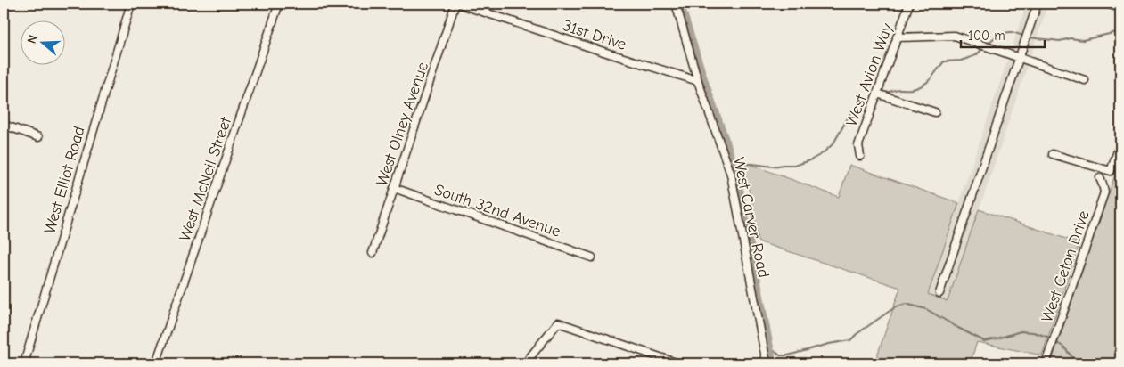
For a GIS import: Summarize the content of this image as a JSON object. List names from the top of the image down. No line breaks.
{"streets":{"street":["31st Drive","West Avion Way","West Olney Avenue","West McNeil Street","West Elliot Road","South 32nd Avenue","West Carver Road","West Ceton Drive"]},"crossings":[["31st Drive","West Olney Avenue"],["31st Drive","West Carver Road"],["West Olney Avenue","South 32nd Avenue"]],"scale_bar":"100 m","north":"left"}
